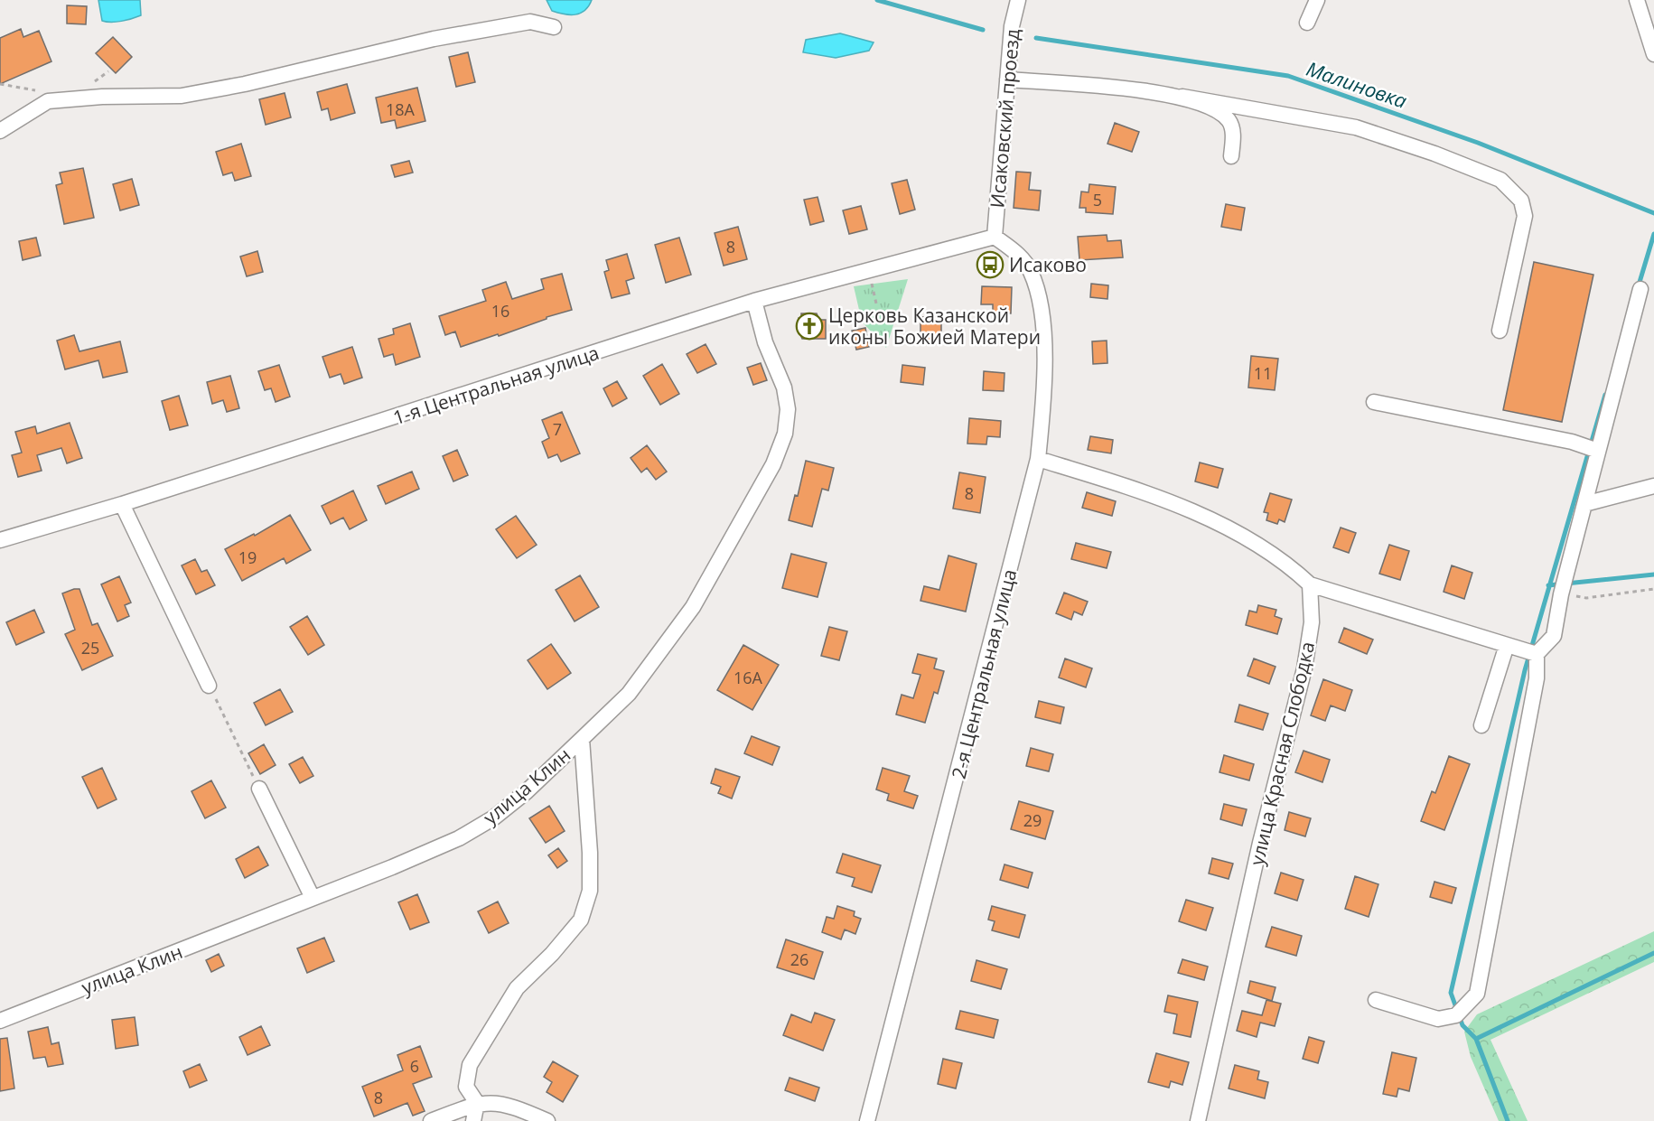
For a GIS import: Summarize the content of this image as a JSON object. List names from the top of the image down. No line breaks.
{"streets":{"street":["Исаковский проезд","1-я Центральная улица","2-я Центральная улица","улица Красная Слободка","улица Клин"]},"crossings":[["Исаковский проезд","1-я Центральная улица"],["Исаковский проезд","2-я Центральная улица"],["1-я Центральная улица","2-я Центральная улица"],["1-я Центральная улица","улица Клин"]],"water":["Малиновка"],"places":{"bus stop":["Исаково"],"church":["Церковь Казанской иконы Божией Матери"]},"house_numbers":["18А","5","8","16","11","7","8","19","25","16А","29","26","6","8"]}
